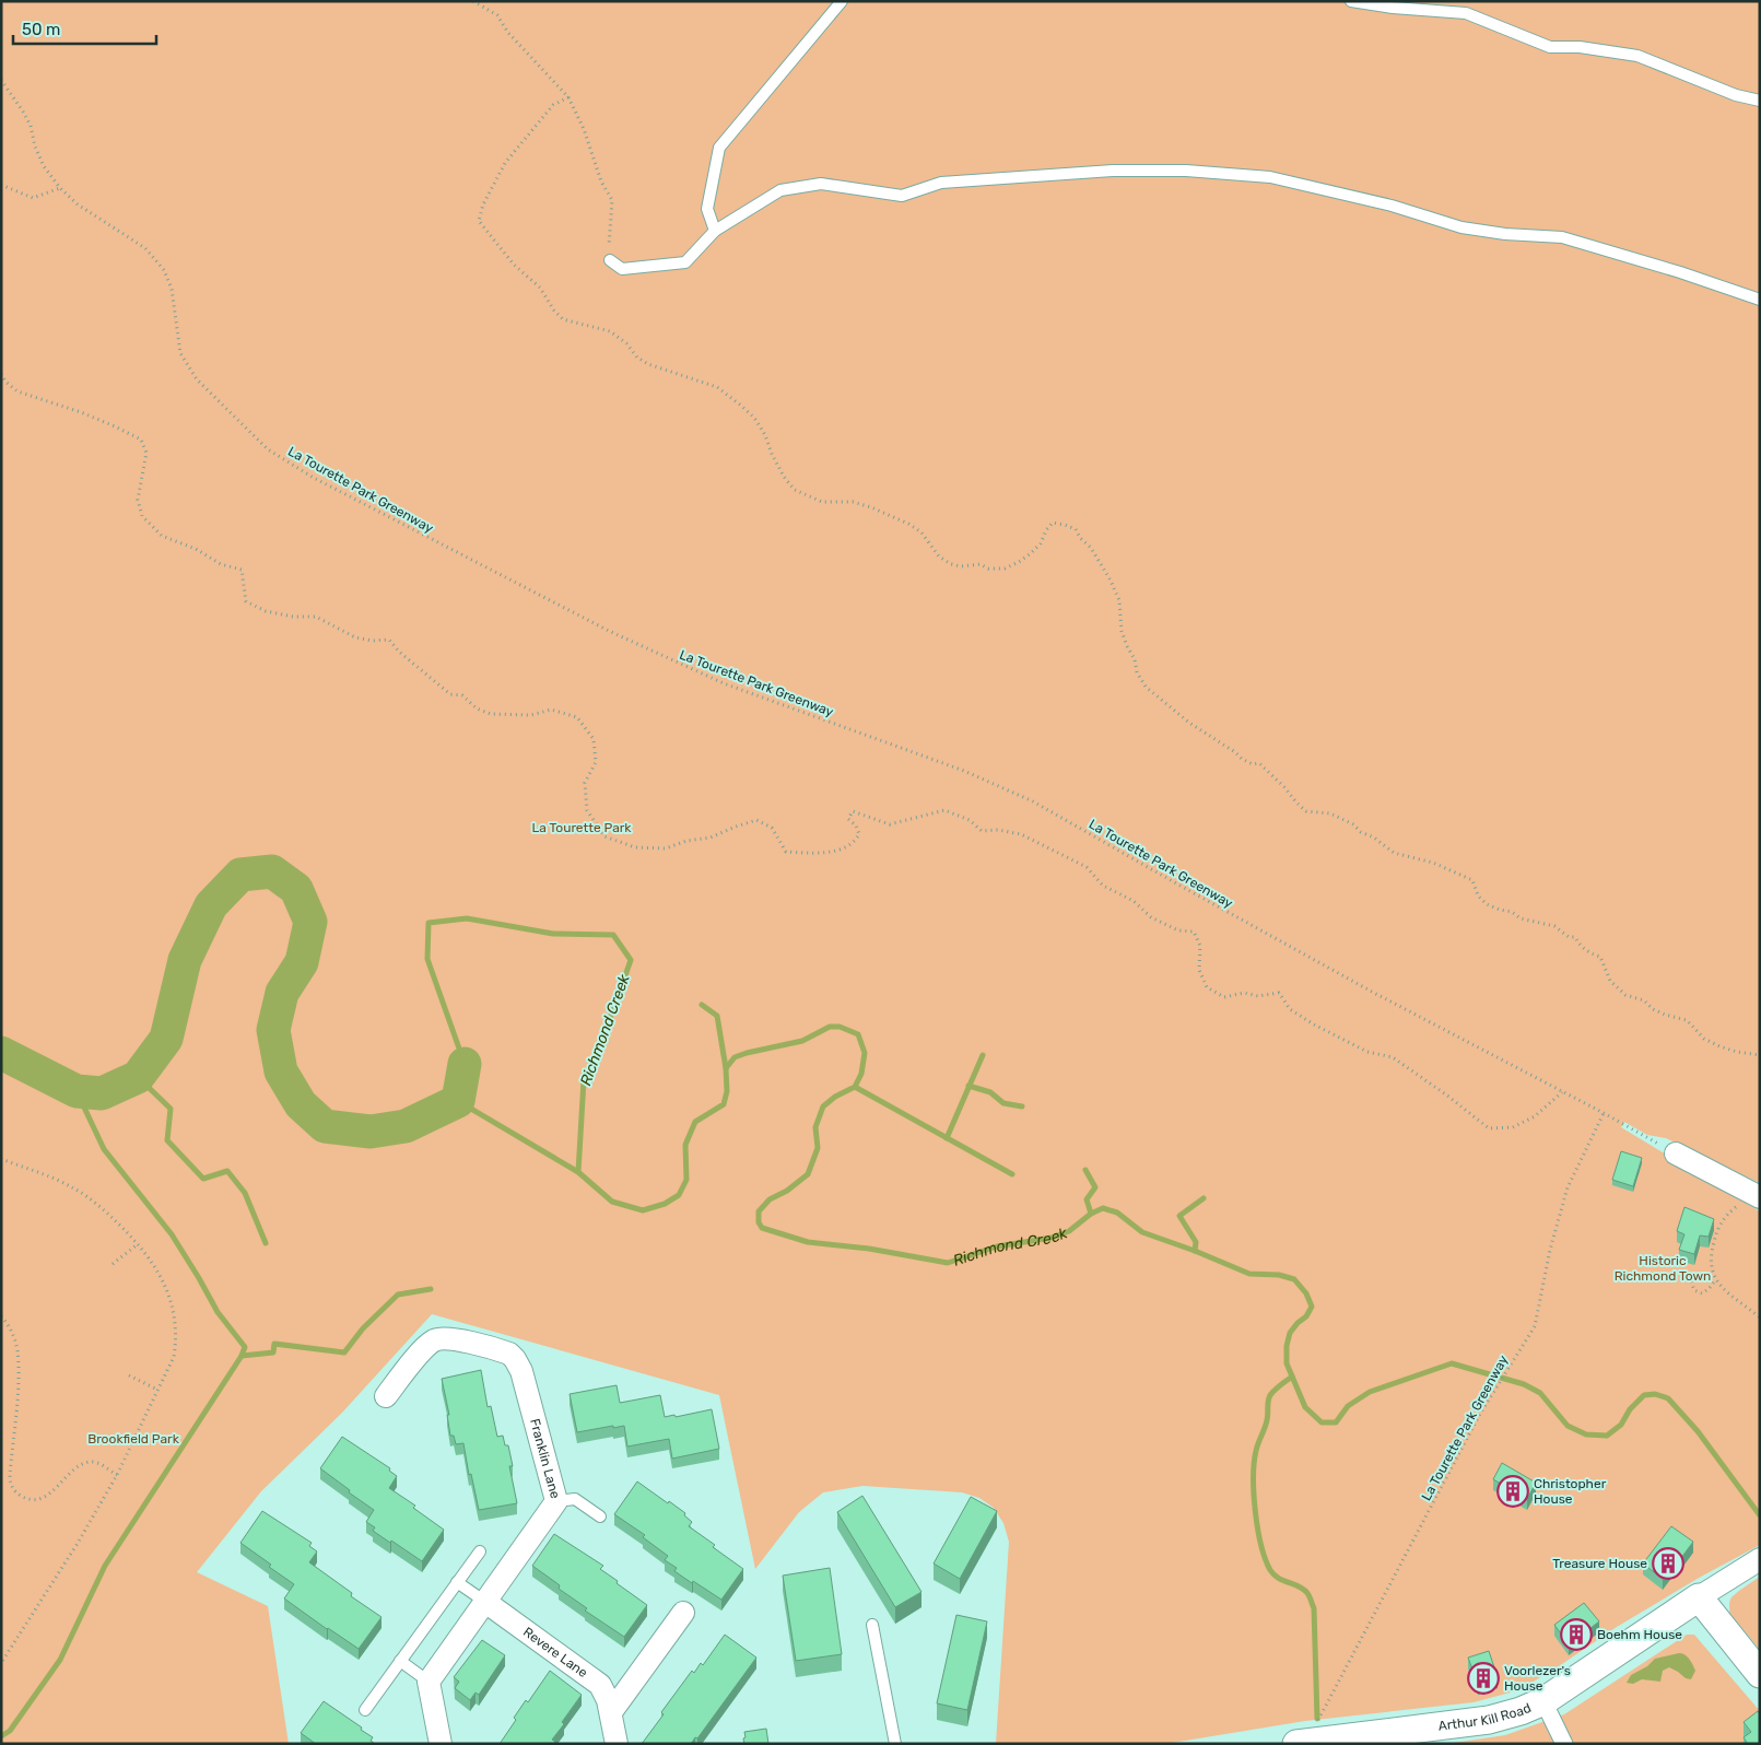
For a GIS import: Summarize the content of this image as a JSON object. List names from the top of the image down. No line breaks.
{"streets":{"street":["Franklin Lane","Revere Lane","Arthur Kill Road"],"path":["La Tourette Park Greenway"]},"crossings":[["La Tourette Park Greenway","Arthur Kill Road"],["Franklin Lane","Revere Lane"]],"water":["Richmond Creek"],"parks":["La Tourette Park","Historic Richmond Town","Brookfield Park"],"places":{"building":["Christopher House","Treasure House","Boehm House","Voorlezer's House"]},"scale_bar":"50 m"}
